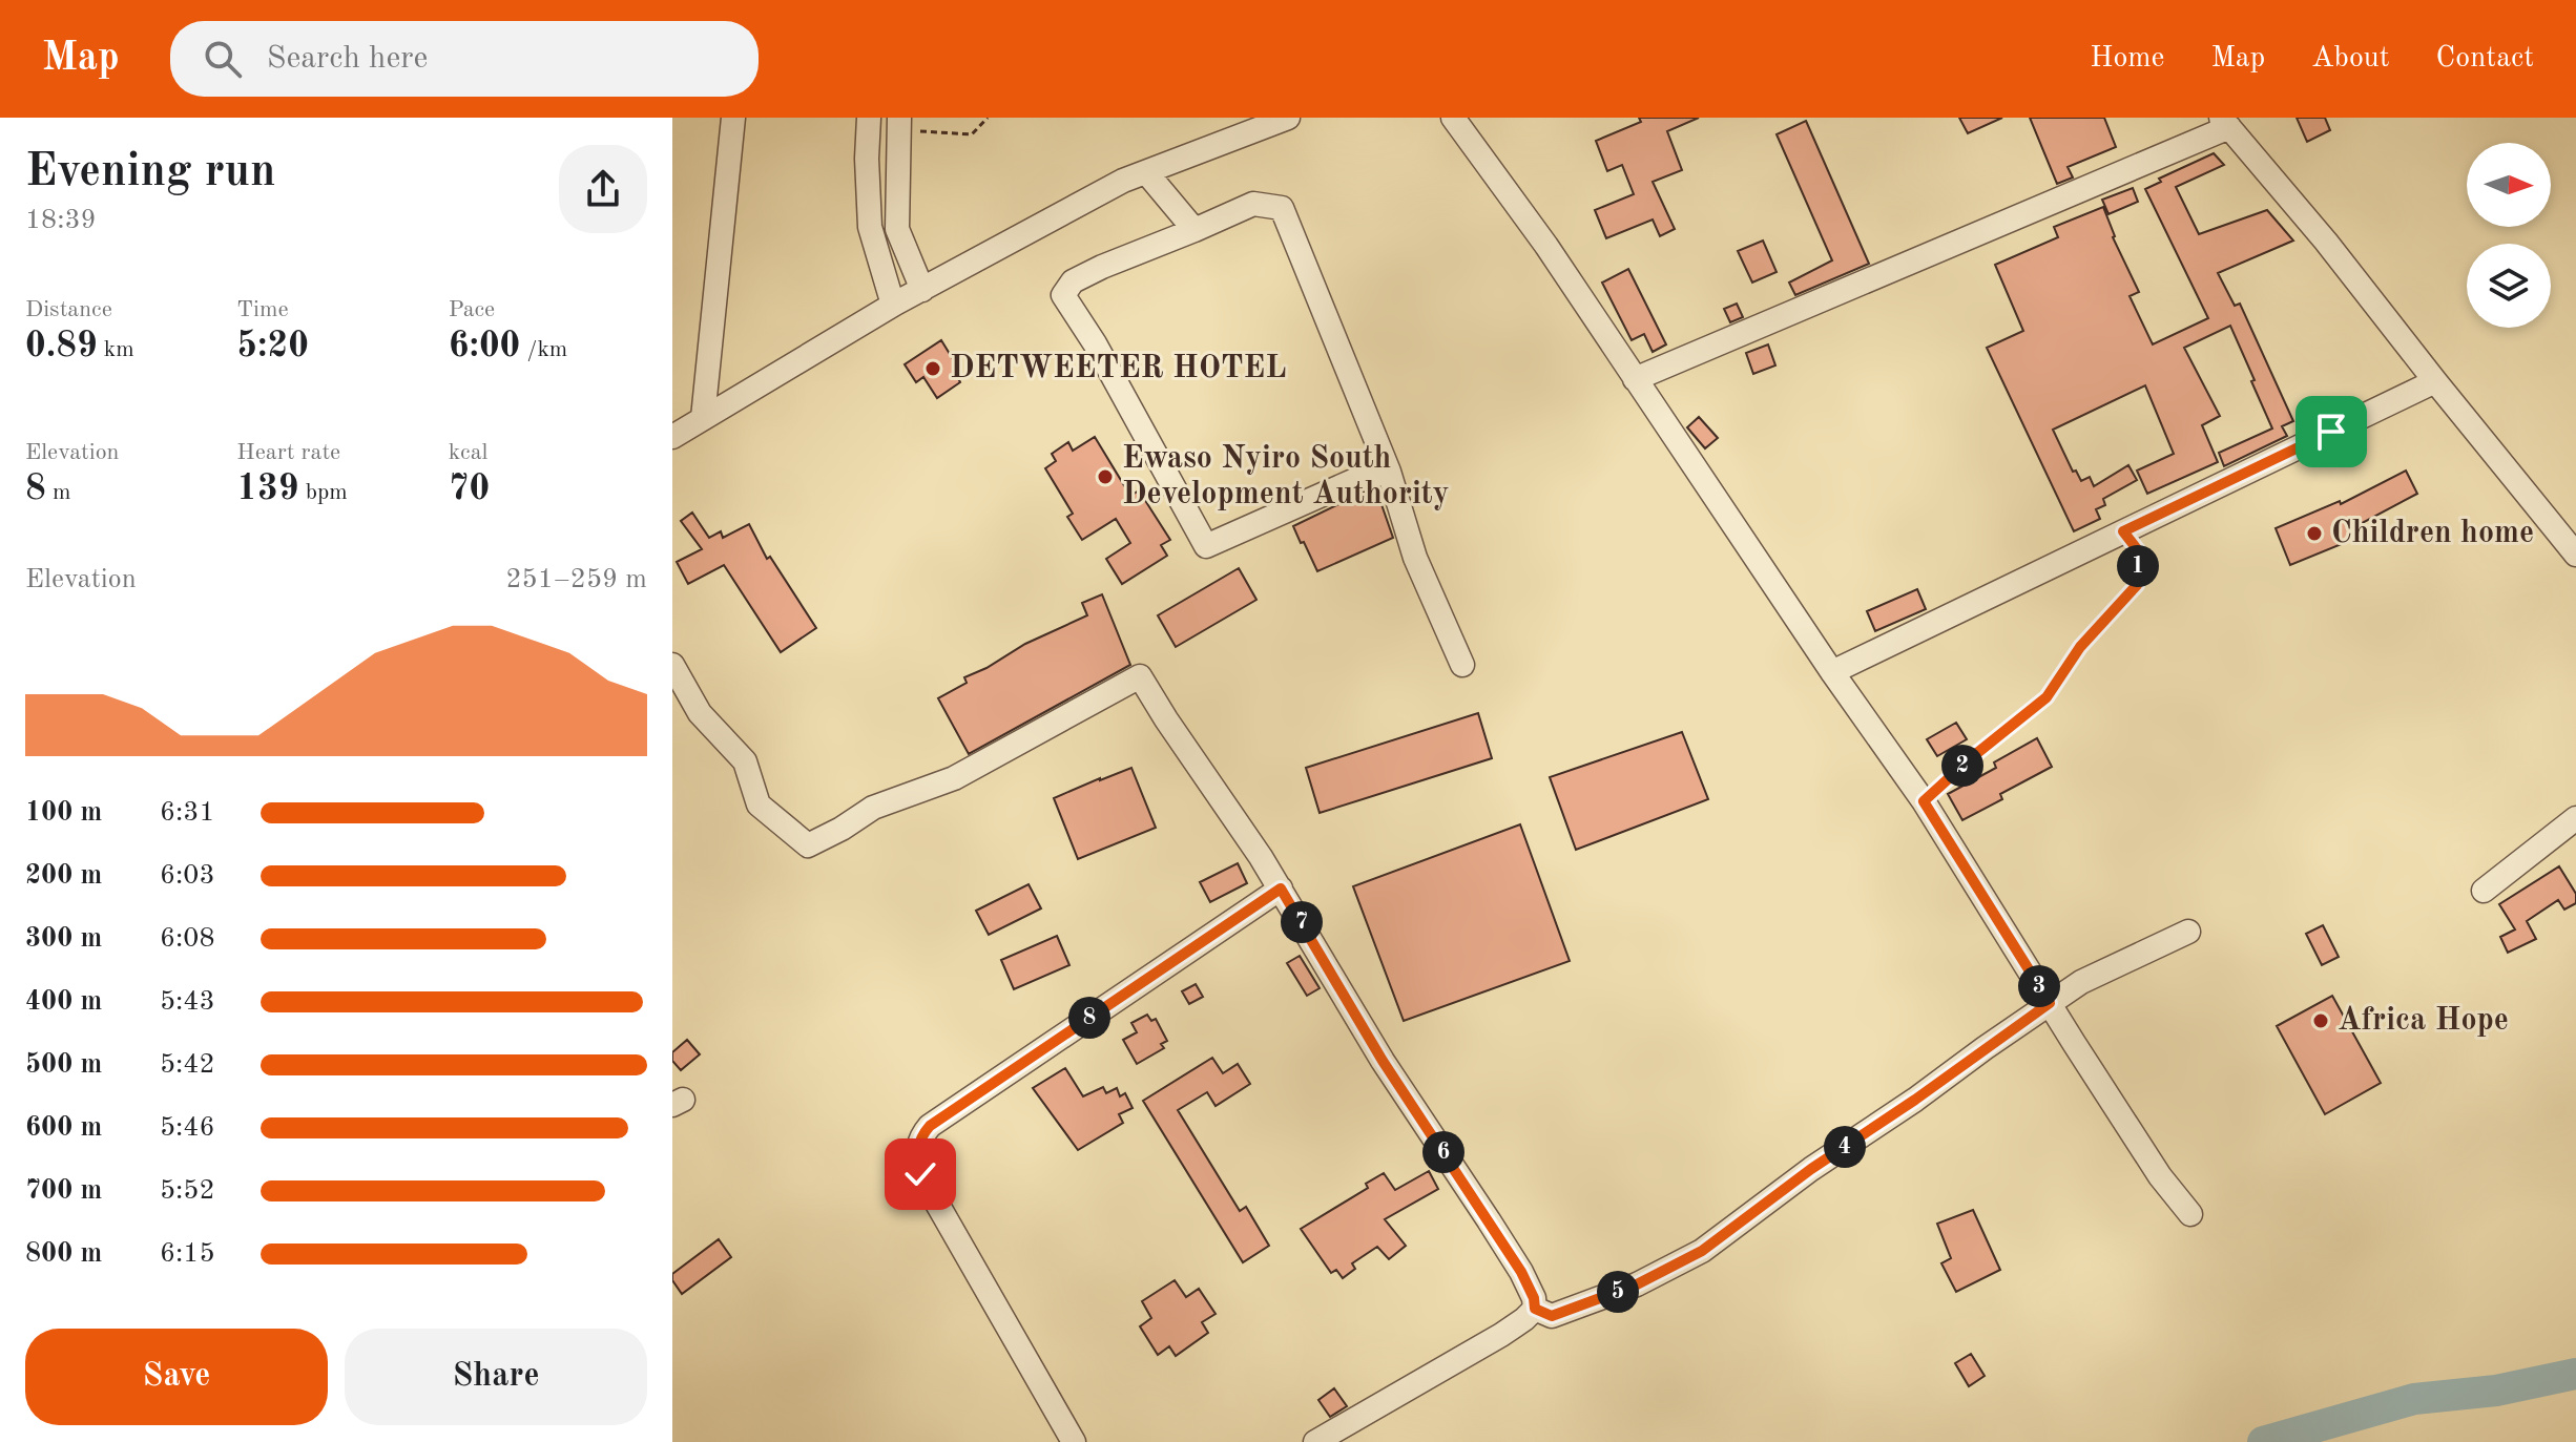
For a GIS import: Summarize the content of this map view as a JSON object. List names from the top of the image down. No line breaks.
{"places":["DETWEETER HOTEL","Ewaso Nyiro South Development Authority","Children home","Africa Hope"],"north":"right","page":{"header":"Map","search":"Search here","nav":["Home","Map","About","Contact"],"heading":["Evening run","18:39"],"stats":[["Distance","0.89 km"],["Time","5:20"],["Pace","6:00 /km"],["Elevation","8 m"],["Heart rate","139 bpm"],["kcal","70"]],"pins":["1","2","7","3","8","4","6","5"],"chart":["Elevation","251–259 m"],"list":[{"name":"100 m","note":"6:31"},{"name":"200 m","note":"6:03"},{"name":"300 m","note":"6:08"},{"name":"400 m","note":"5:43"},{"name":"500 m","note":"5:42"},{"name":"600 m","note":"5:46"},{"name":"700 m","note":"5:52"},{"name":"800 m","note":"6:15"}],"buttons":["Save","Share"]}}
